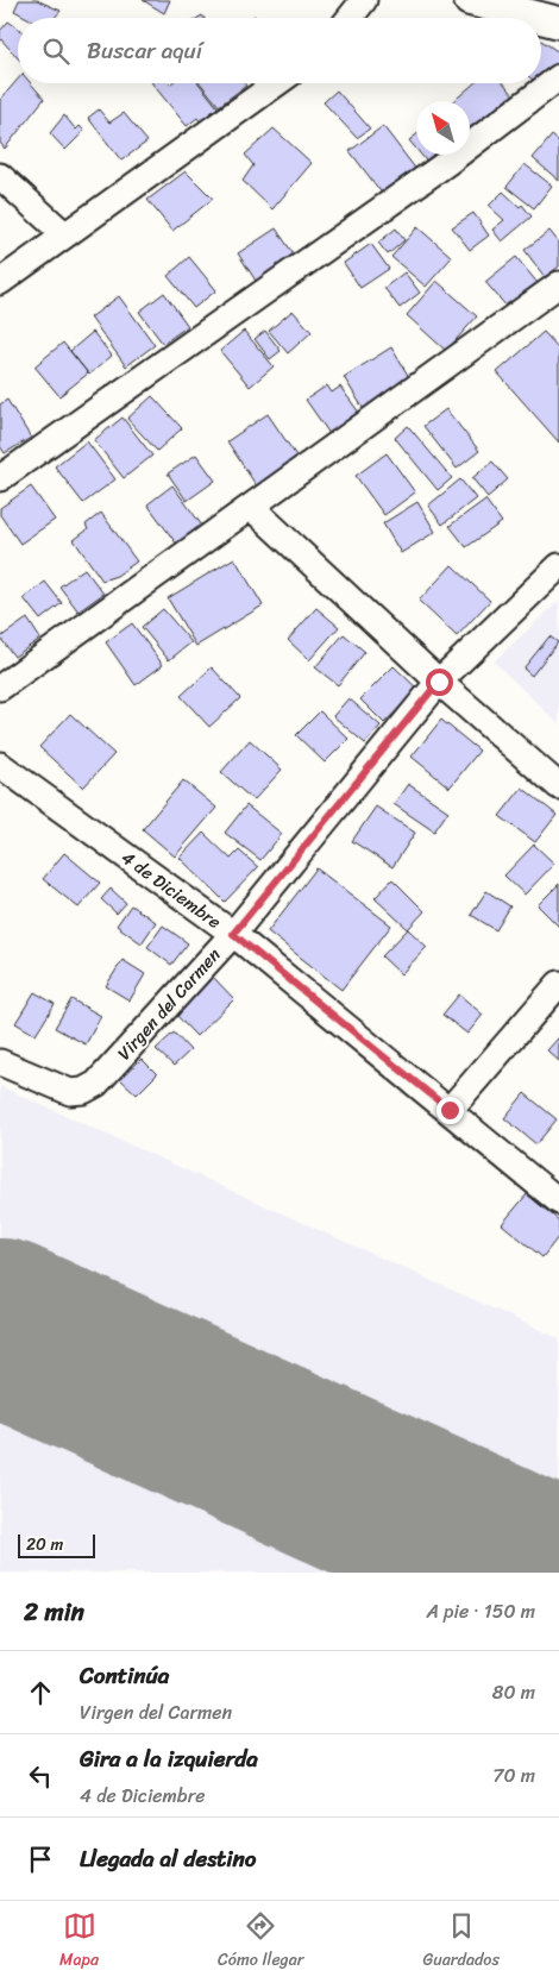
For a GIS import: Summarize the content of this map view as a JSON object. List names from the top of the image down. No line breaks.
{"streets":{"street":["4 de Diciembre","Virgen del Carmen"]},"crossings":[["4 de Diciembre","Virgen del Carmen"]],"scale_bar":"20 m","north":"top left","page":{"search":"Buscar aquí","scale":"20 m","heading":["2 min","A pie · 150 m"],"list":[["Continúa","Virgen del Carmen","80 m"],["Gira a la izquierda","4 de Diciembre","70 m"],"Llegada al destino"],"nav":["Mapa","Cómo llegar","Guardados"]}}
